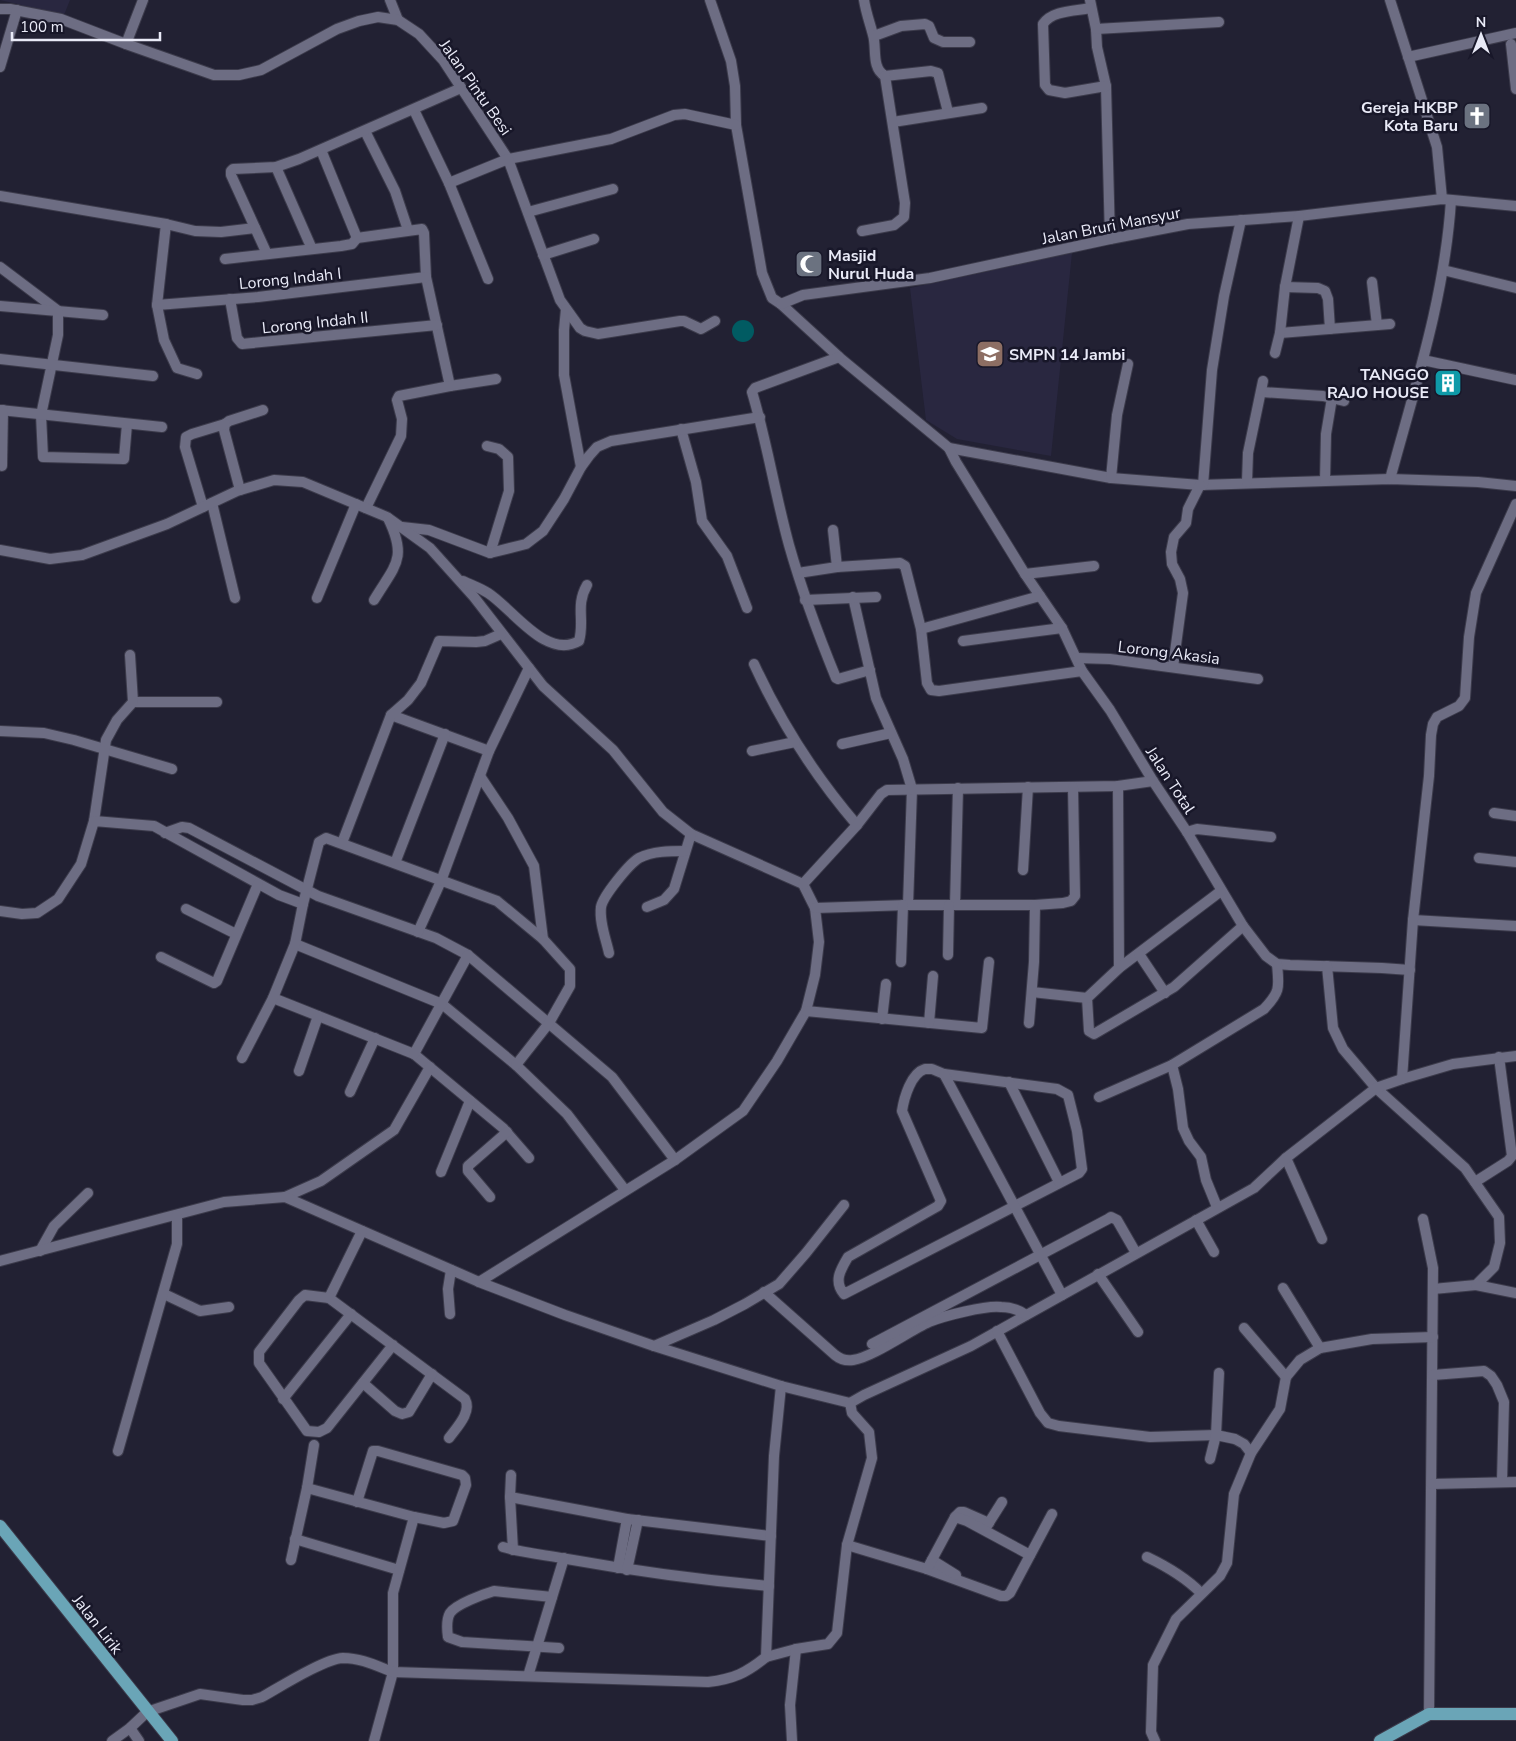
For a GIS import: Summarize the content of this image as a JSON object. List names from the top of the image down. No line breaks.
{"streets":{"main road":["Jalan Lirik"],"street":["Jalan Pintu Besi","Jalan Bruri Mansyur","Lorong Indah I","Lorong Indah II","Lorong Akasia","Jalan Total"]},"crossings":[["Lorong Indah I","Lorong Indah II"],["Lorong Akasia","Jalan Total"]],"places":{"church":["Gereja HKBP Kota Baru"],"mosque":["Masjid Nurul Huda"],"school or university":["SMPN 14 Jambi"],"building":["TANGGO RAJO HOUSE"]},"scale_bar":"100 m","north":"top"}
